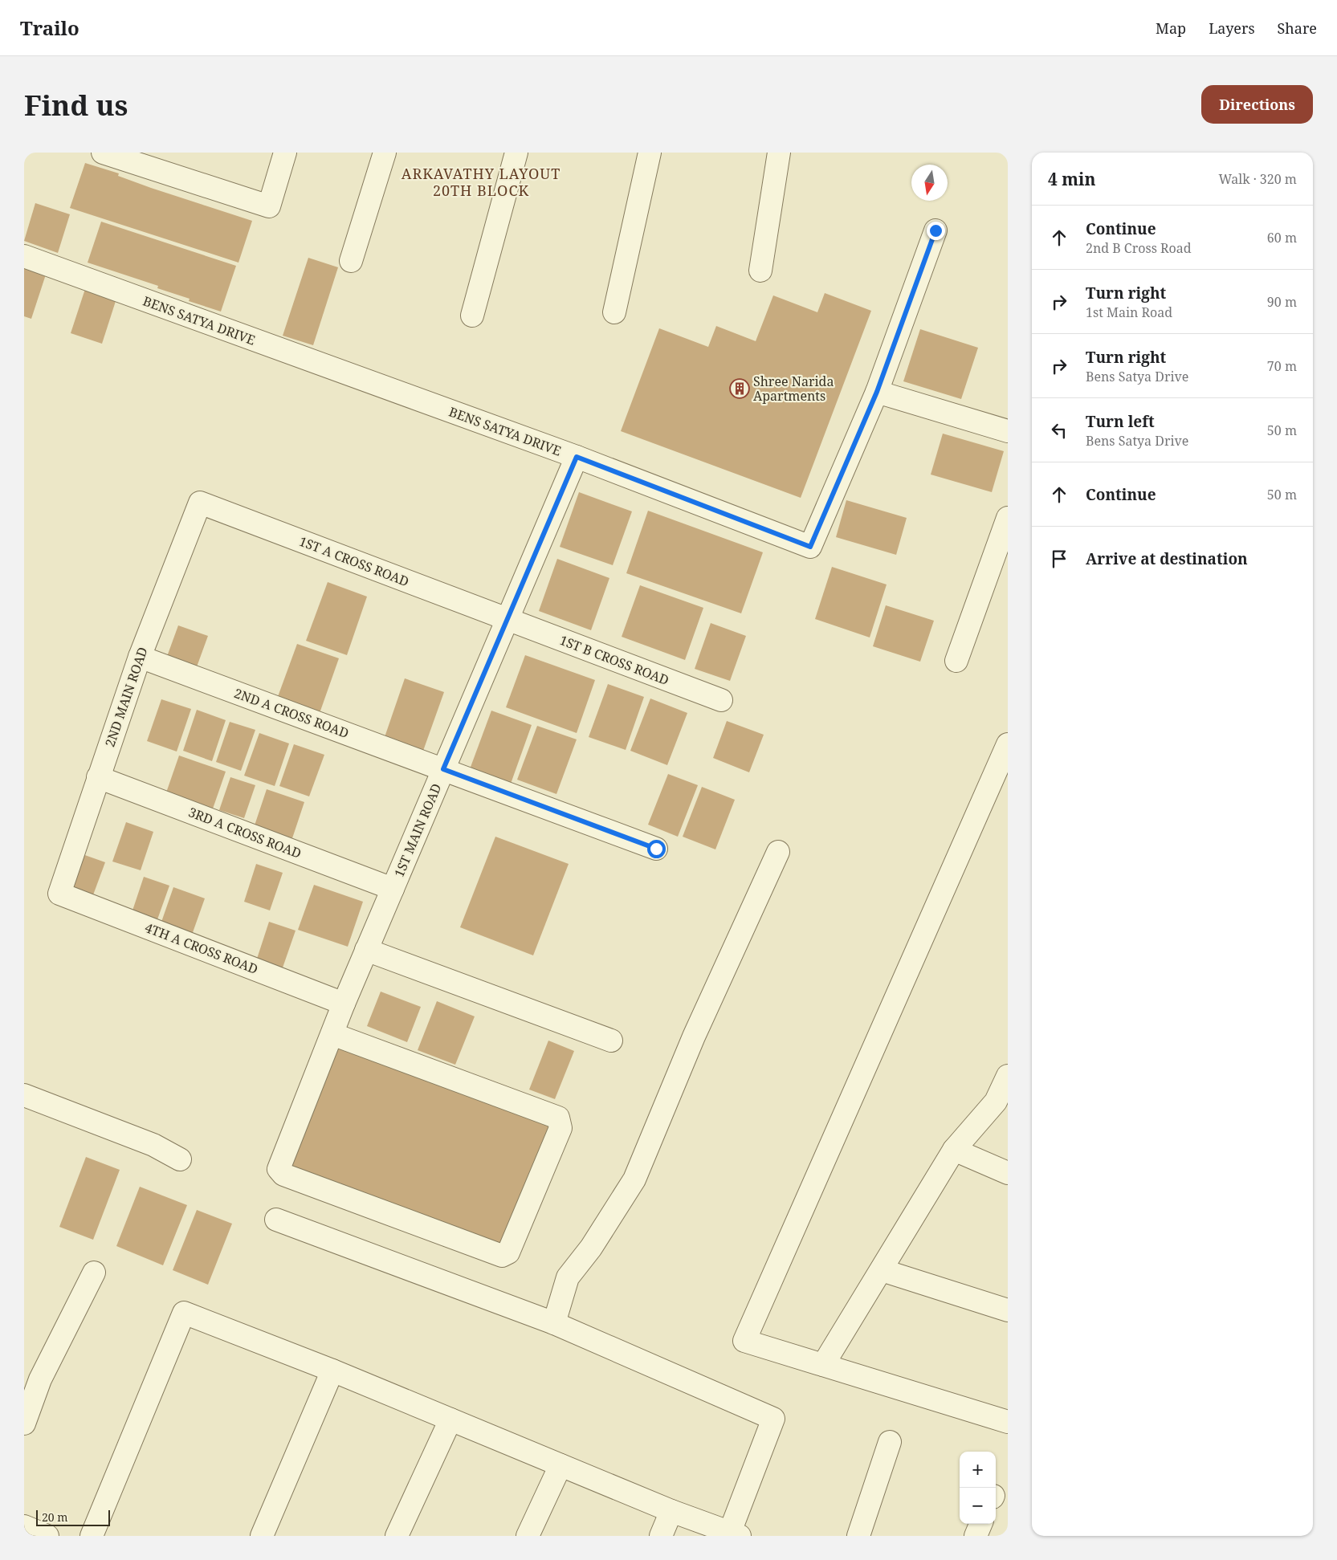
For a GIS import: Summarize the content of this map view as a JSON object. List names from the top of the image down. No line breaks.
{"streets":{"street":["BENS SATYA DRIVE","1ST A CROSS ROAD","1ST B CROSS ROAD","2ND MAIN ROAD","2ND A CROSS ROAD","1ST MAIN ROAD","3RD A CROSS ROAD","4TH A CROSS ROAD"]},"crossings":[["BENS SATYA DRIVE","1ST MAIN ROAD"],["1ST A CROSS ROAD","1ST B CROSS ROAD"],["1ST A CROSS ROAD","2ND MAIN ROAD"],["1ST A CROSS ROAD","1ST MAIN ROAD"],["1ST B CROSS ROAD","1ST MAIN ROAD"],["2ND MAIN ROAD","2ND A CROSS ROAD"],["2ND MAIN ROAD","3RD A CROSS ROAD"],["2ND MAIN ROAD","4TH A CROSS ROAD"],["2ND A CROSS ROAD","1ST MAIN ROAD"],["1ST MAIN ROAD","3RD A CROSS ROAD"],["1ST MAIN ROAD","4TH A CROSS ROAD"]],"districts":["ARKAVATHY LAYOUT 20TH BLOCK"],"places":{"building":["Shree Narida Apartments"]},"scale_bar":"20 m","north":"bottom","page":{"header":"Trailo","nav":["Map","Layers","Share"],"buttons":"Directions","title":"Find us","heading":["4 min","Walk · 320 m"],"list":[["Continue","2nd B Cross Road","60 m"],["Turn right","1st Main Road","90 m"],["Turn right","Bens Satya Drive","70 m"],["Turn left","Bens Satya Drive","50 m"],["Continue","50 m"],"Arrive at destination"],"map_buttons":["+","−"],"scale":"20 m"}}
